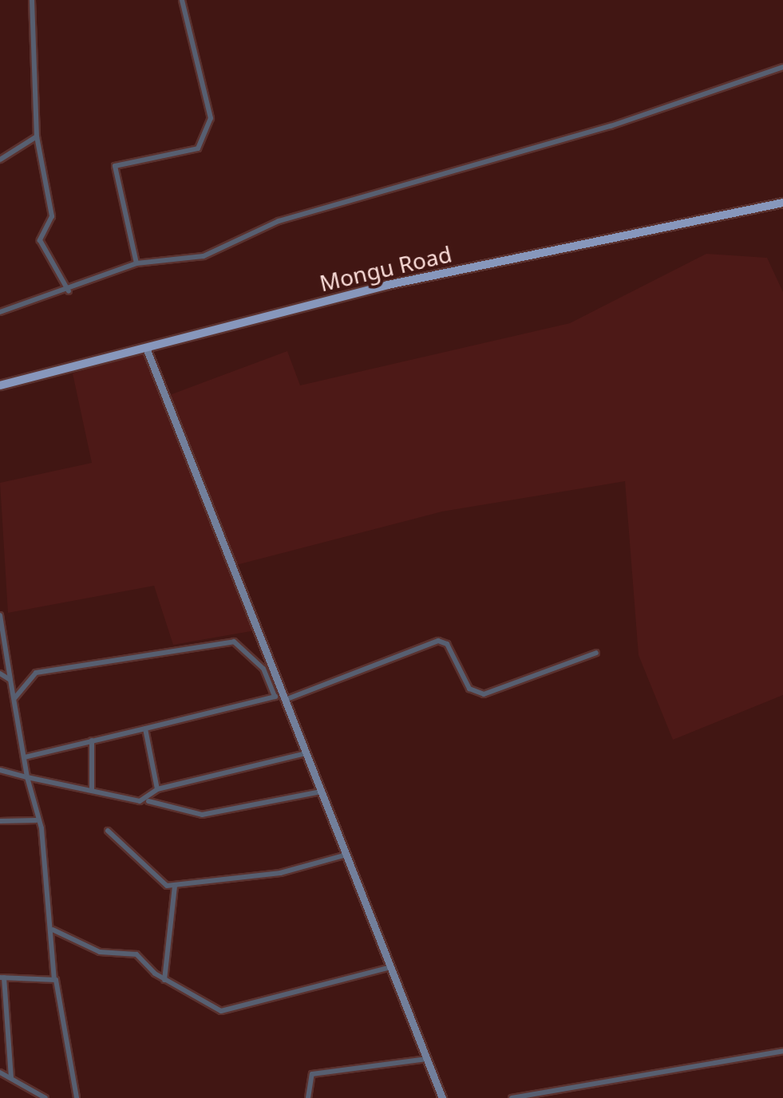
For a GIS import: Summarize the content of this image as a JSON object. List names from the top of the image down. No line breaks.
{"streets":{"main road":["Mongu Road"]}}
